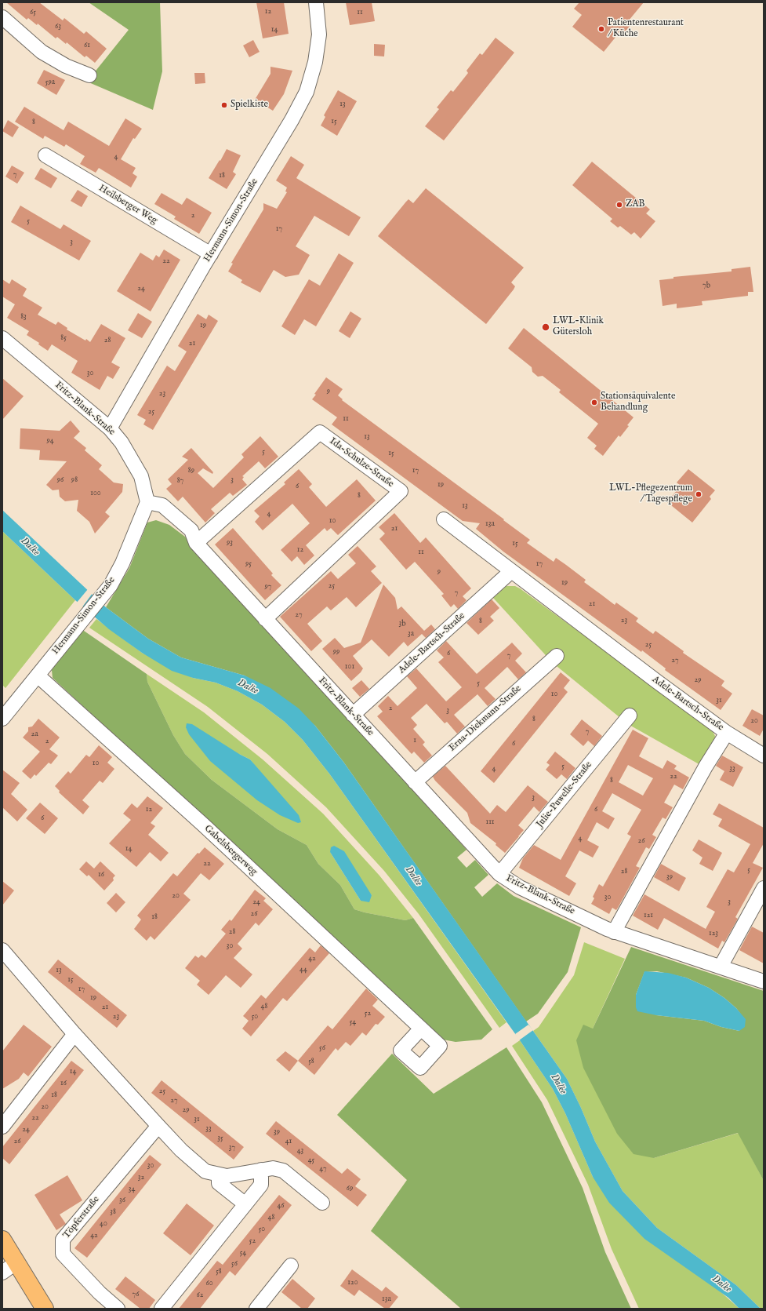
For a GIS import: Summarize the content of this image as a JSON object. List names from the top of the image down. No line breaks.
{"streets":{"street":["Heilsberger Weg","Hermann-Simon-Straße","Fritz-Blank-Straße","Ida-Schulze-Straße","Adele-Bartsch-Straße","Erna-Diekmann-Straße","Julie-Puwelle-Straße","Gabelsbergerweg","Töpferstraße"]},"crossings":[["Heilsberger Weg","Hermann-Simon-Straße"],["Hermann-Simon-Straße","Fritz-Blank-Straße"],["Hermann-Simon-Straße","Gabelsbergerweg"],["Fritz-Blank-Straße","Ida-Schulze-Straße"],["Fritz-Blank-Straße","Adele-Bartsch-Straße"],["Fritz-Blank-Straße","Erna-Diekmann-Straße"],["Fritz-Blank-Straße","Julie-Puwelle-Straße"]],"water":["Dalke"],"places":["Patientenrestaurant / Küche","Spielkiste","ZAB","LWL-Klinik Gütersloh","Stationsäquivalente Behandlung","LWL-Pflegezentrum / Tagespflege"],"house_numbers":["12","65","11","63","14","61","59a","13","15","8","4","7","18","2","5","17","3","22","7b","24","83","19","85","28","21","30","9","23","25","11","13","94","5","15","89","17","96","98","3","87","19","6","100","8","13","4","10","13a","21","93","15","12","11","95","17","9","19","25","97","7","21","27","23","8","3b","3a","25","99","6","7","27","101","29","5","10","31","2","3","8","20","7","2a","1","2","6","10","5","4","33","22","8","3","12","6","6","111","4","26","14","22","5","28","16","39","20","30","24","3","26","121","18","28","123","30","42","44","13","15","17","19","48","21","52","23","50","54","56","58","14","16","25","18","27","20","29","22","31","33","24","39","35","26","41","37","43","45","30","47","32","69","34","36","46","38","48","40","50","42","52","54","56","58","120","60","76","62","13a"]}
